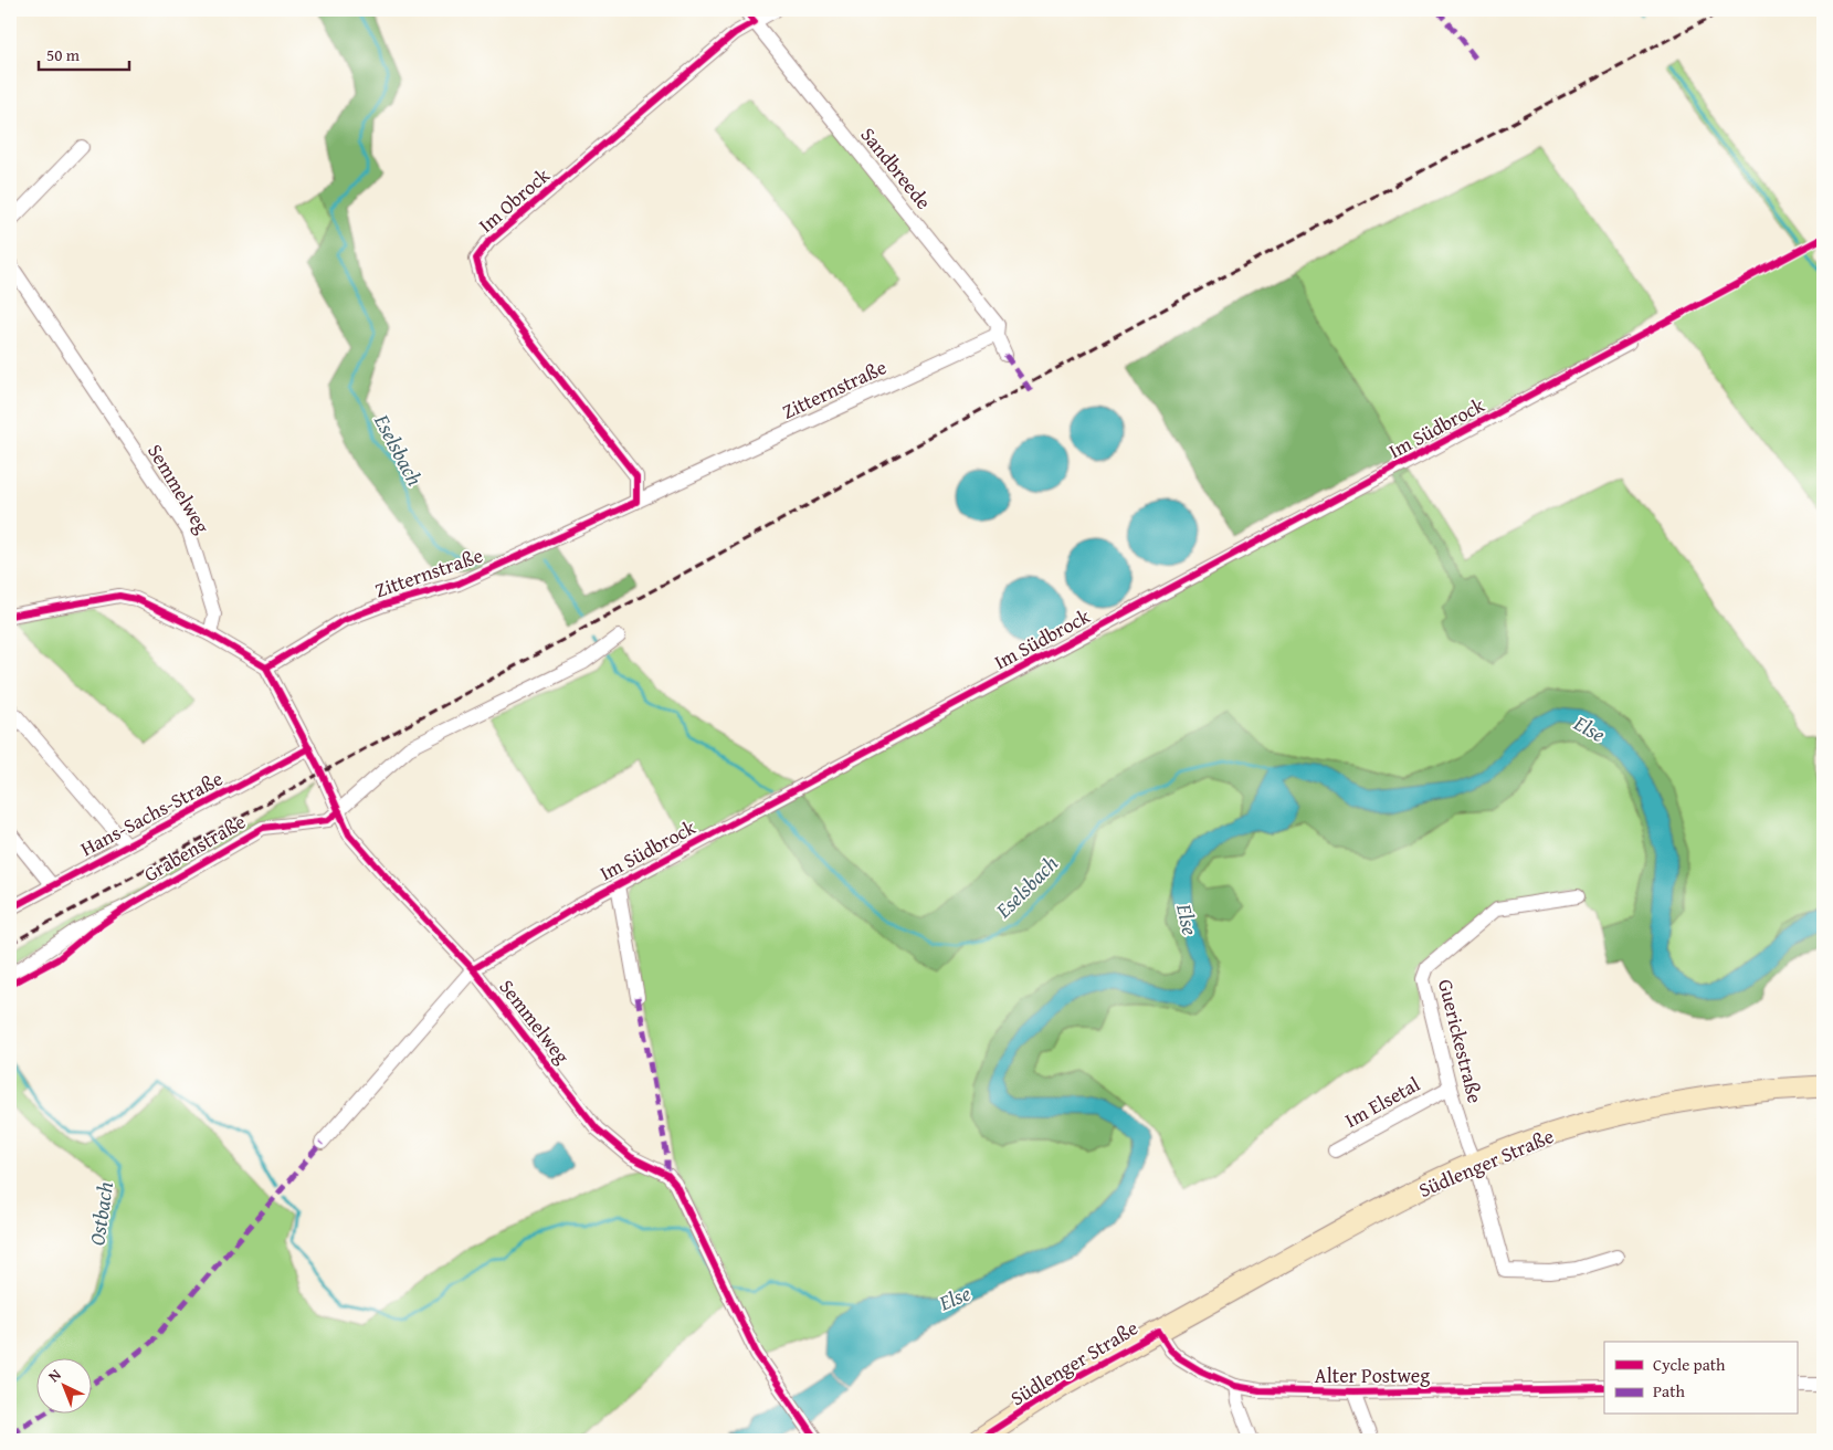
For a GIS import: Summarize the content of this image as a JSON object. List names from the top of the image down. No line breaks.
{"streets":{"main road":["Südlenger Straße"],"street":["Sandbreede","Im Obrock","Zitternstraße","Im Südbrock","Semmelweg","Hans-Sachs-Straße","Grabenstraße","Guerickestraße","Im Elsetal","Alter Postweg"]},"crossings":[["Sandbreede","Im Obrock"],["Sandbreede","Zitternstraße"],["Im Obrock","Zitternstraße"],["Zitternstraße","Semmelweg"],["Im Südbrock","Semmelweg"],["Semmelweg","Hans-Sachs-Straße"],["Semmelweg","Grabenstraße"],["Guerickestraße","Im Elsetal"],["Guerickestraße","Südlenger Straße"],["Südlenger Straße","Alter Postweg"]],"water":["Eselsbach","Else","Ostbach"],"legend":["Cycle path","Path"],"scale_bar":"50 m","north":"top left"}
